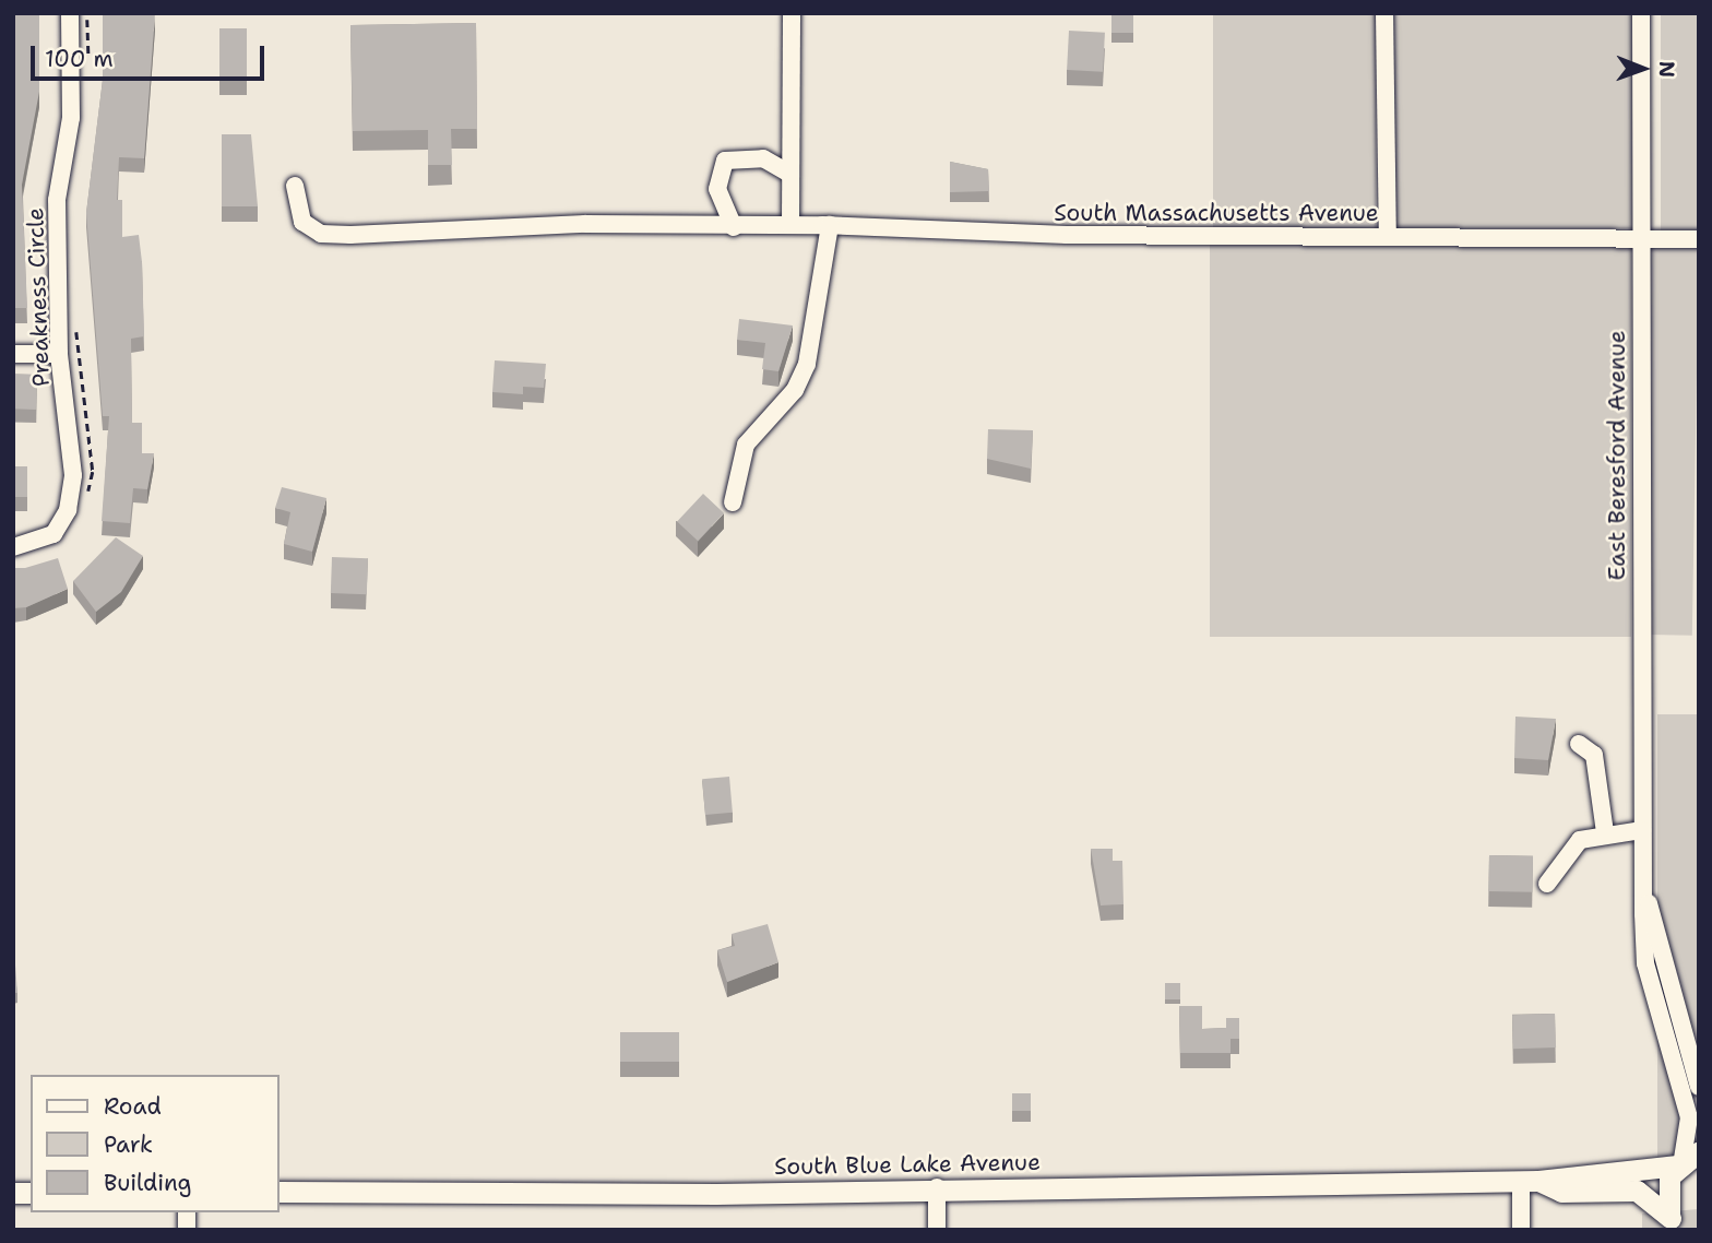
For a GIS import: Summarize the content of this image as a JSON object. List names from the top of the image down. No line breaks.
{"streets":{"main road":["South Blue Lake Avenue"],"street":["South Massachusetts Avenue","Preakness Circle","East Beresford Avenue"]},"crossings":[["South Massachusetts Avenue","East Beresford Avenue"],["East Beresford Avenue","South Blue Lake Avenue"]],"legend":["Road","Park","Building"],"scale_bar":"100 m","north":"right"}
